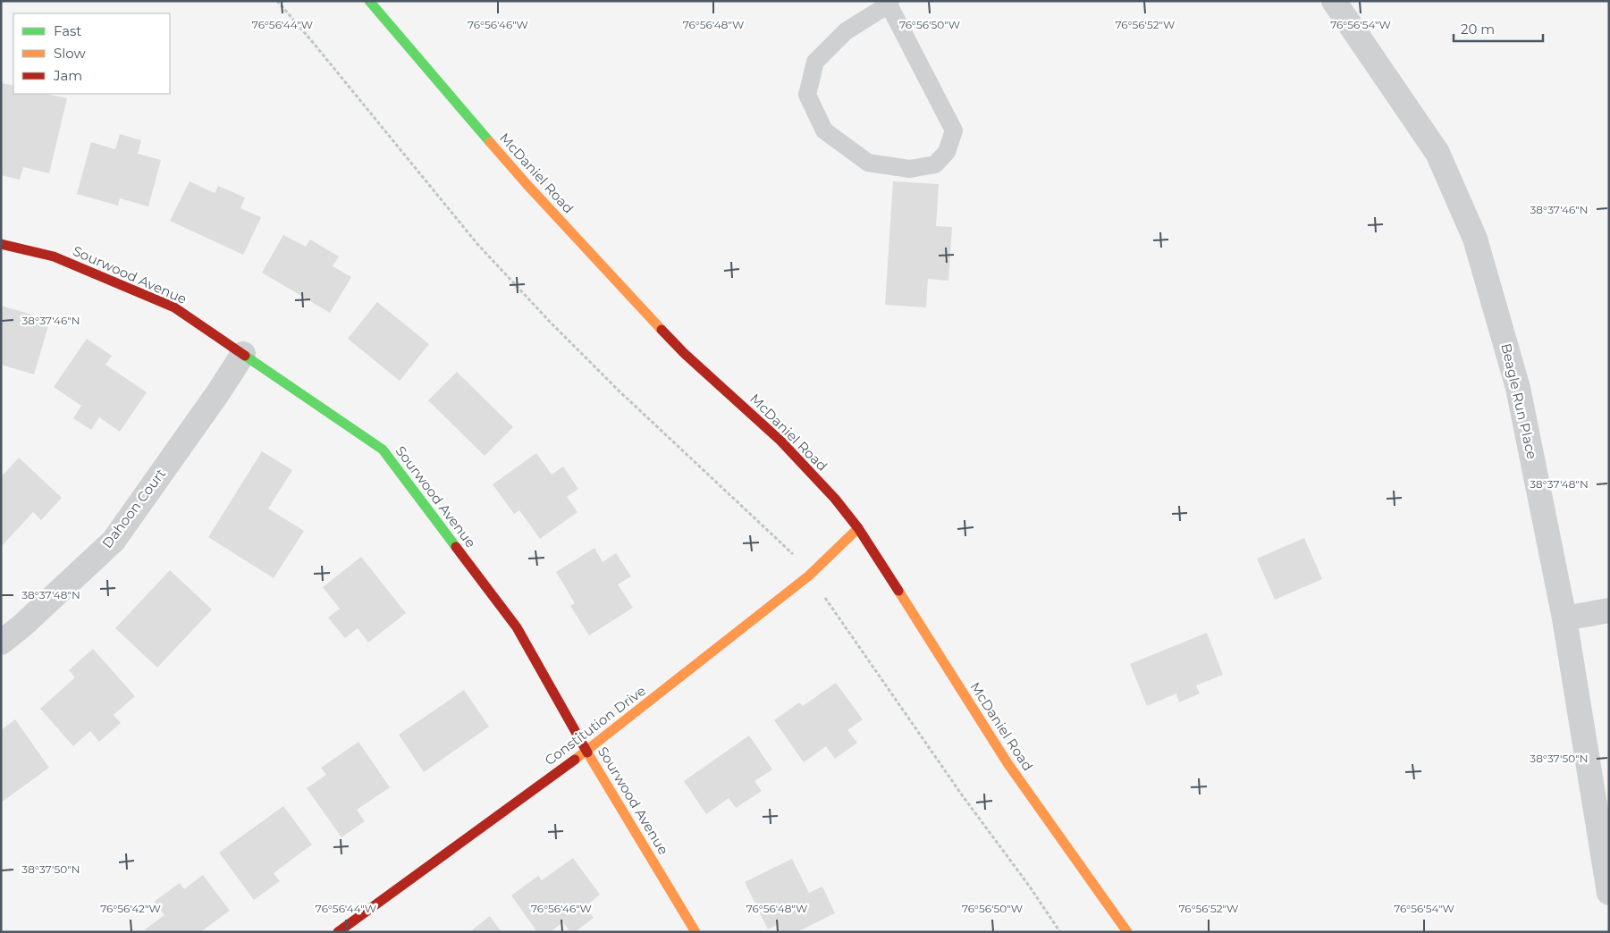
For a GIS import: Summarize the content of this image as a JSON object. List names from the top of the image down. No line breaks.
{"streets":{"street":["McDaniel Road","Sourwood Avenue","Beagle Run Place","Dahoon Court","Constitution Drive"]},"crossings":[["McDaniel Road","Constitution Drive"],["Sourwood Avenue","Dahoon Court"],["Sourwood Avenue","Constitution Drive"]],"legend":["Fast","Slow","Jam"],"scale_bar":"20 m","coordinates":["76°56'44\"W","76°56'46\"W","76°56'48\"W","76°56'50\"W","76°56'52\"W","76°56'54\"W","38°37'46\"N","38°37'48\"N","38°37'50\"N","76°56'42\"W"]}
